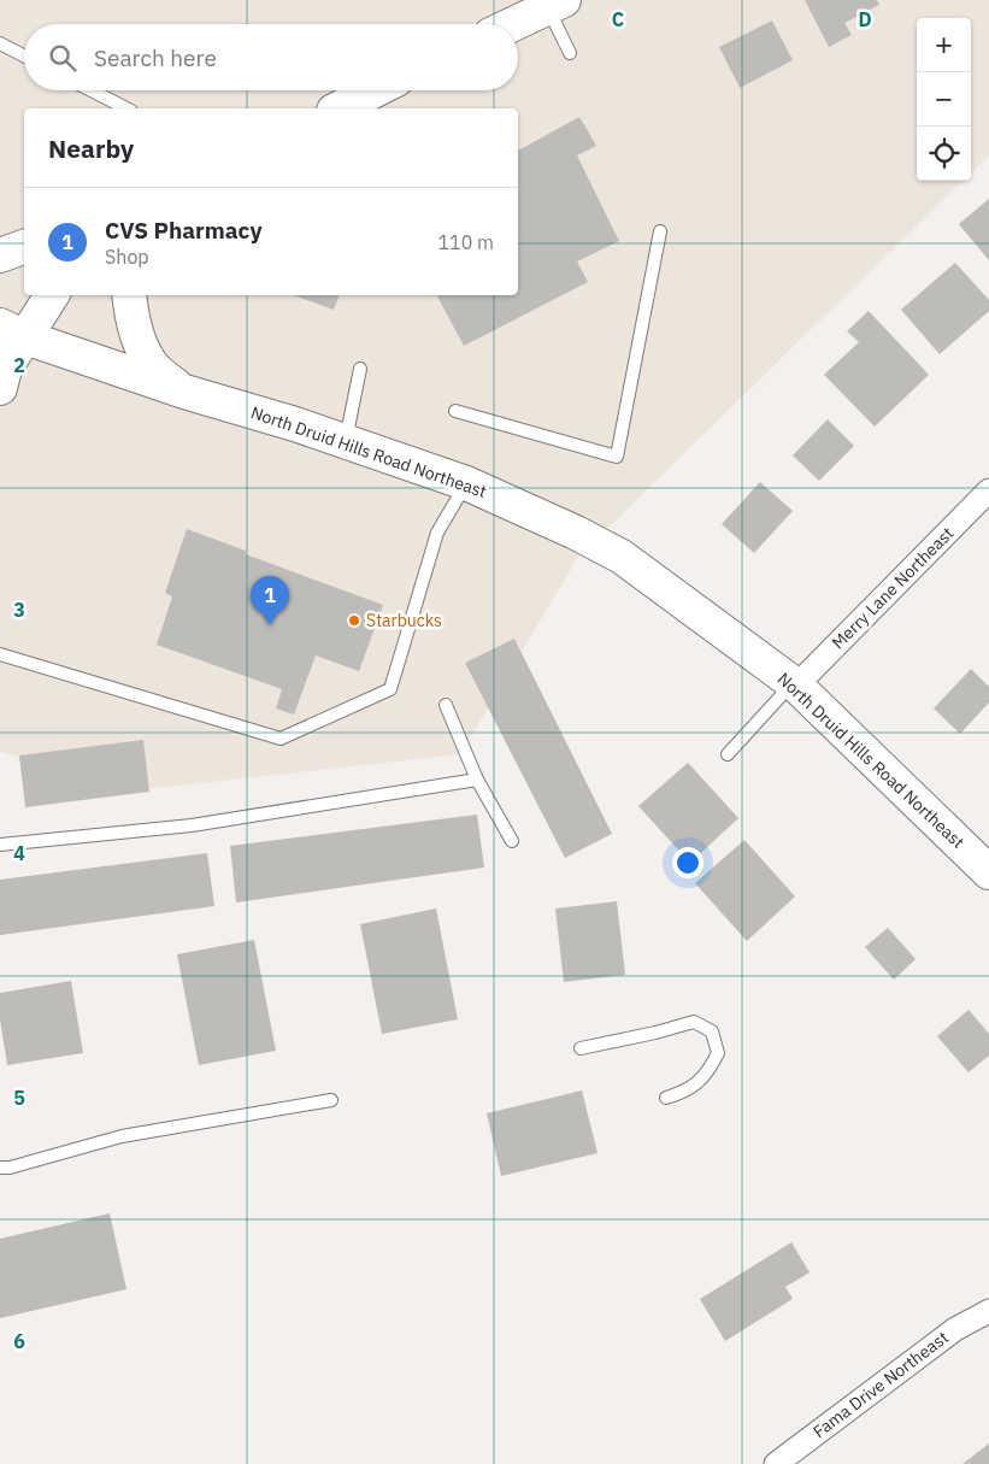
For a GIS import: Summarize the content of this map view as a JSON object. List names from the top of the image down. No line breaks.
{"streets":{"main road":["North Druid Hills Road Northeast"],"street":["Merry Lane Northeast","Fama Drive Northeast"]},"crossings":[["North Druid Hills Road Northeast","Merry Lane Northeast"]],"places":["Starbucks"],"page":{"map_buttons":["+","−"],"search":"Search here","heading":"Nearby","list":[{"mark":"1","name":"CVS Pharmacy","note":"Shop","value":"110 m"}],"pins":"1"},"grid":{"columns":["C","D"],"rows":["2","3","4","5","6"]}}
